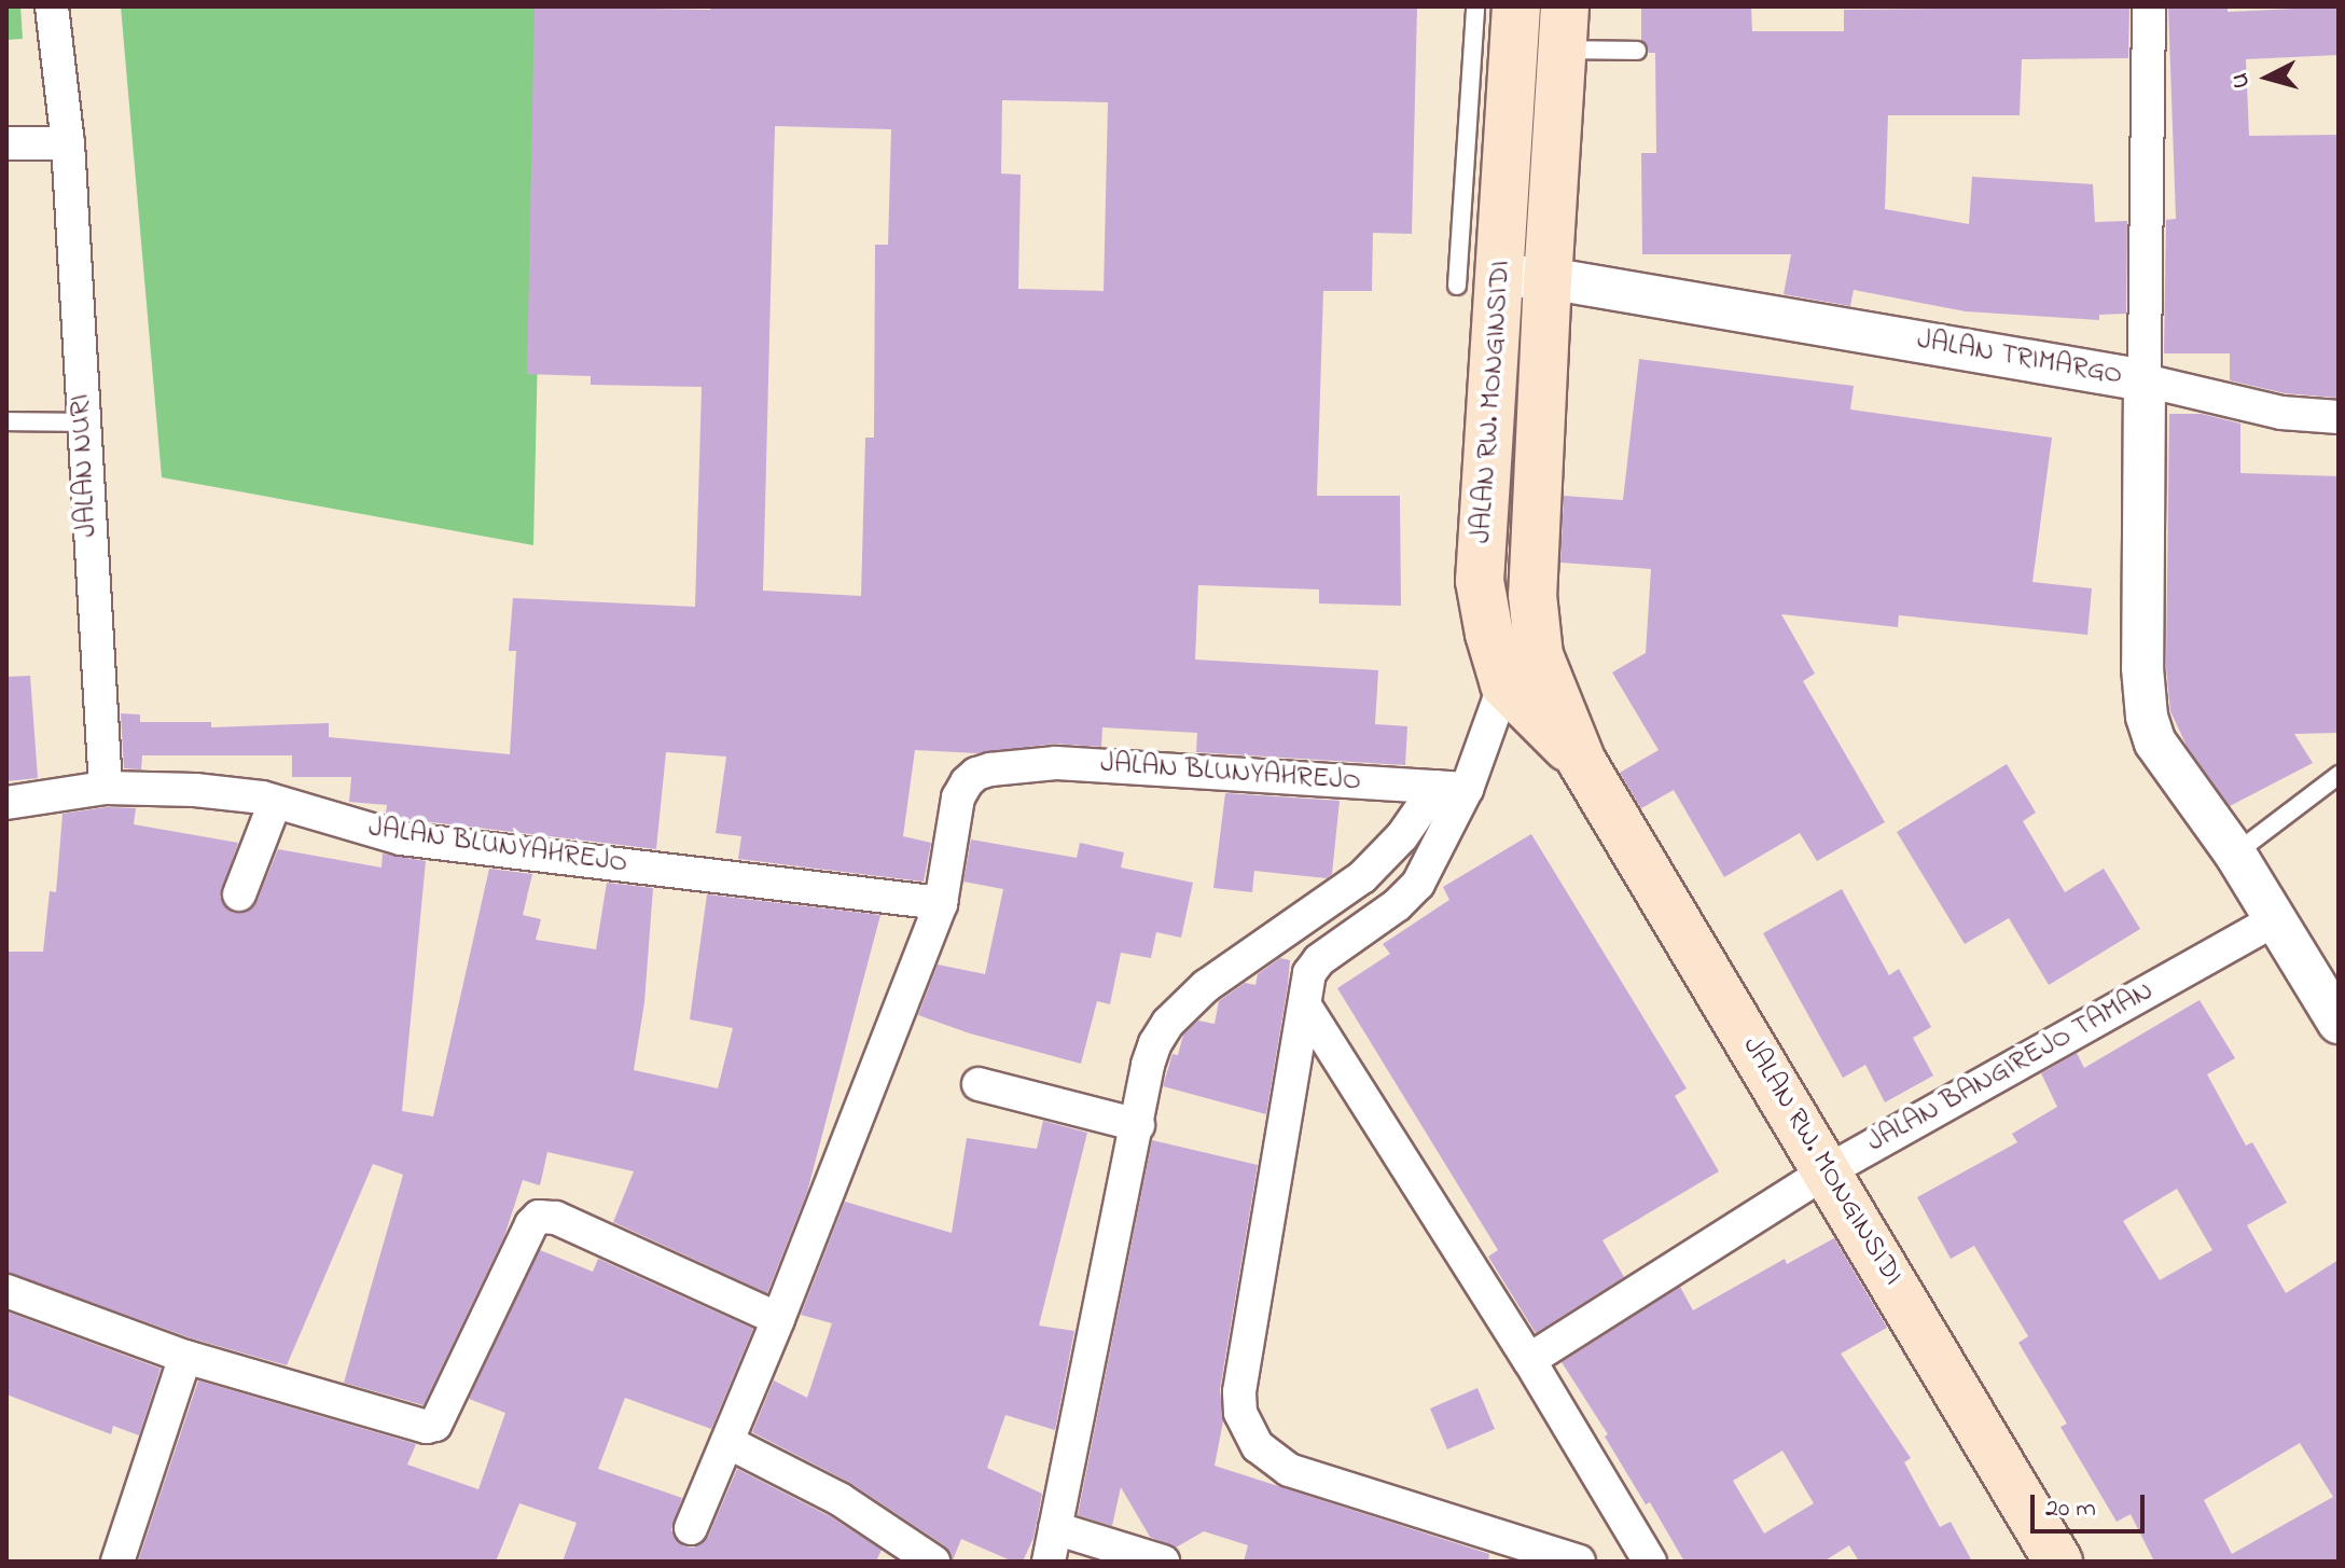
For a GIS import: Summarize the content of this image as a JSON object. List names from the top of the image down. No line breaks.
{"streets":{"main road":["JALAN RW. MONGINSIDI"],"street":["JALAN TRIMARGO","JALAN NURI","JALAN BLUNYAHREJO","JALAN BANGIREJO TAMAN"]},"crossings":[["JALAN TRIMARGO","JALAN RW. MONGINSIDI"],["JALAN TRIMARGO","JALAN BANGIREJO TAMAN"],["JALAN RW. MONGINSIDI","JALAN BANGIREJO TAMAN"],["JALAN NURI","JALAN BLUNYAHREJO"]],"scale_bar":"20 m","north":"left"}
